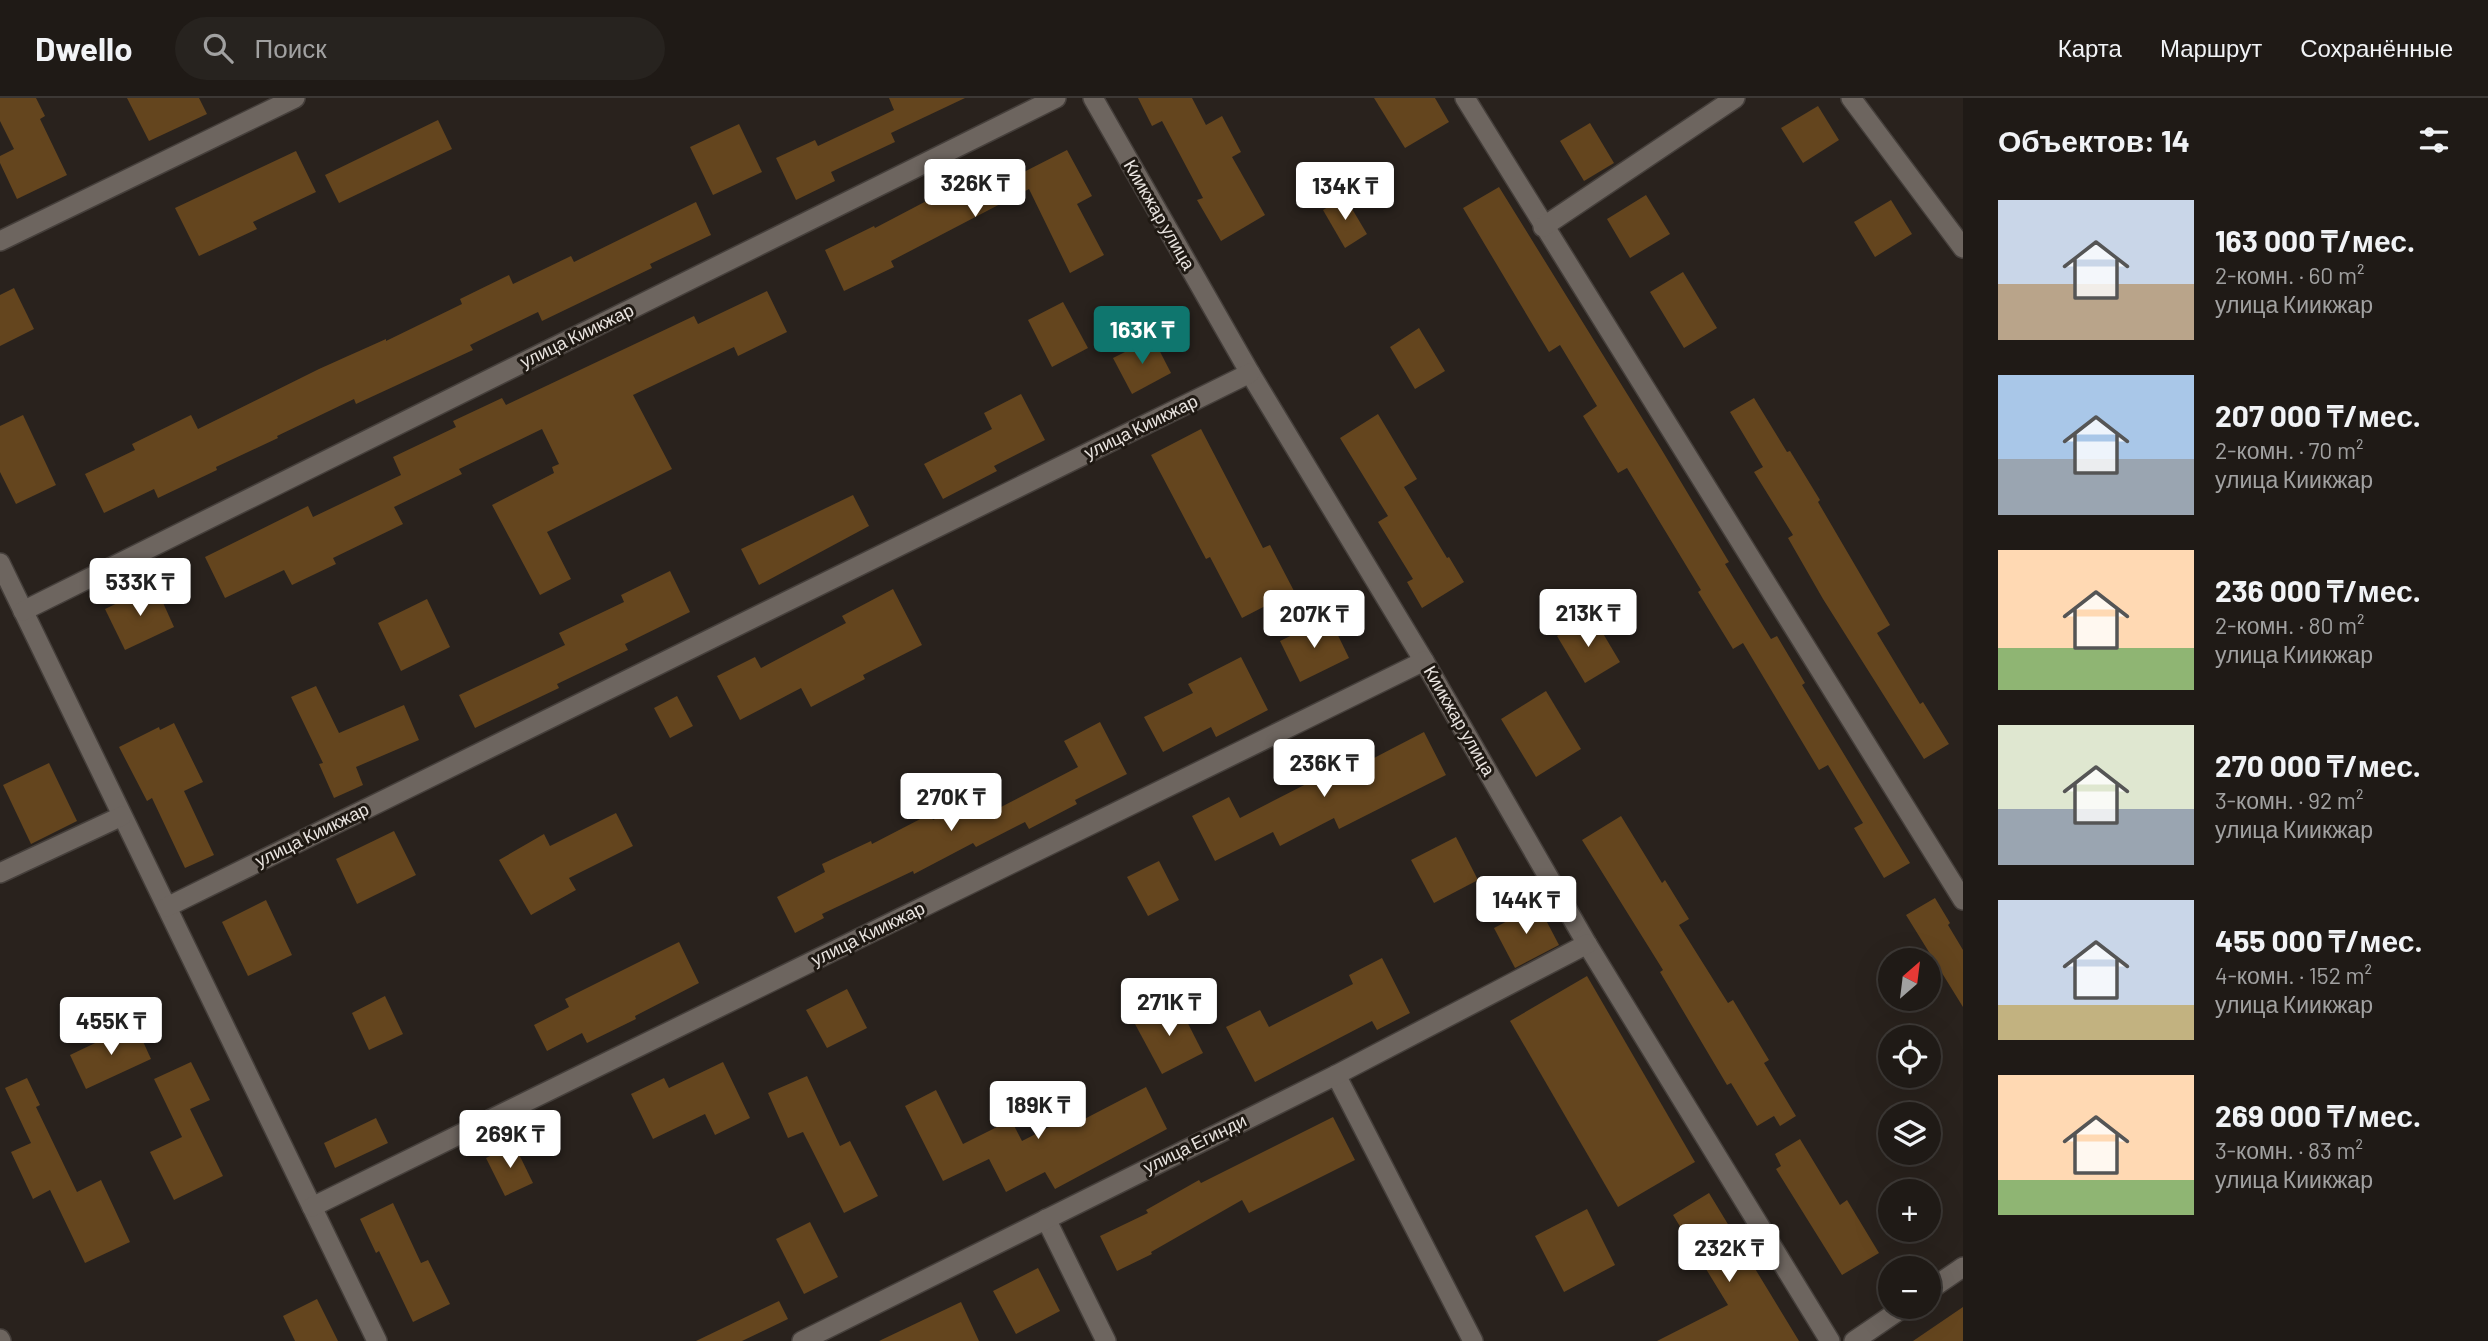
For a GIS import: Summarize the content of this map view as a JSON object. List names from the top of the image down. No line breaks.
{"streets":{"street":["Киикжар улица","улица Киикжар","улица Егинди"]},"crossings":[["Киикжар улица","улица Киикжар"],["Киикжар улица","улица Егинди"]],"north":"top right","page":{"header":"Dwello","search":"Поиск","nav":["Карта","Маршрут","Сохранённые"],"heading":"Объектов: 14","price":["326K ₸","134K ₸","163K ₸","533K ₸","213K ₸","207K ₸","236K ₸","270K ₸","144K ₸","271K ₸","455K ₸","189K ₸","269K ₸","232K ₸"],"list":[{"name":"163 000 ₸/мес.","note":"2-комн. · 60 m² · улица Киикжар"},{"name":"207 000 ₸/мес.","note":"2-комн. · 70 m² · улица Киикжар"},{"name":"236 000 ₸/мес.","note":"2-комн. · 80 m² · улица Киикжар"},{"name":"270 000 ₸/мес.","note":"3-комн. · 92 m² · улица Киикжар"},{"name":"455 000 ₸/мес.","note":"4-комн. · 152 m² · улица Киикжар"},{"name":"269 000 ₸/мес.","note":"3-комн. · 83 m² · улица Киикжар"}],"map_buttons":["+","−"]}}
